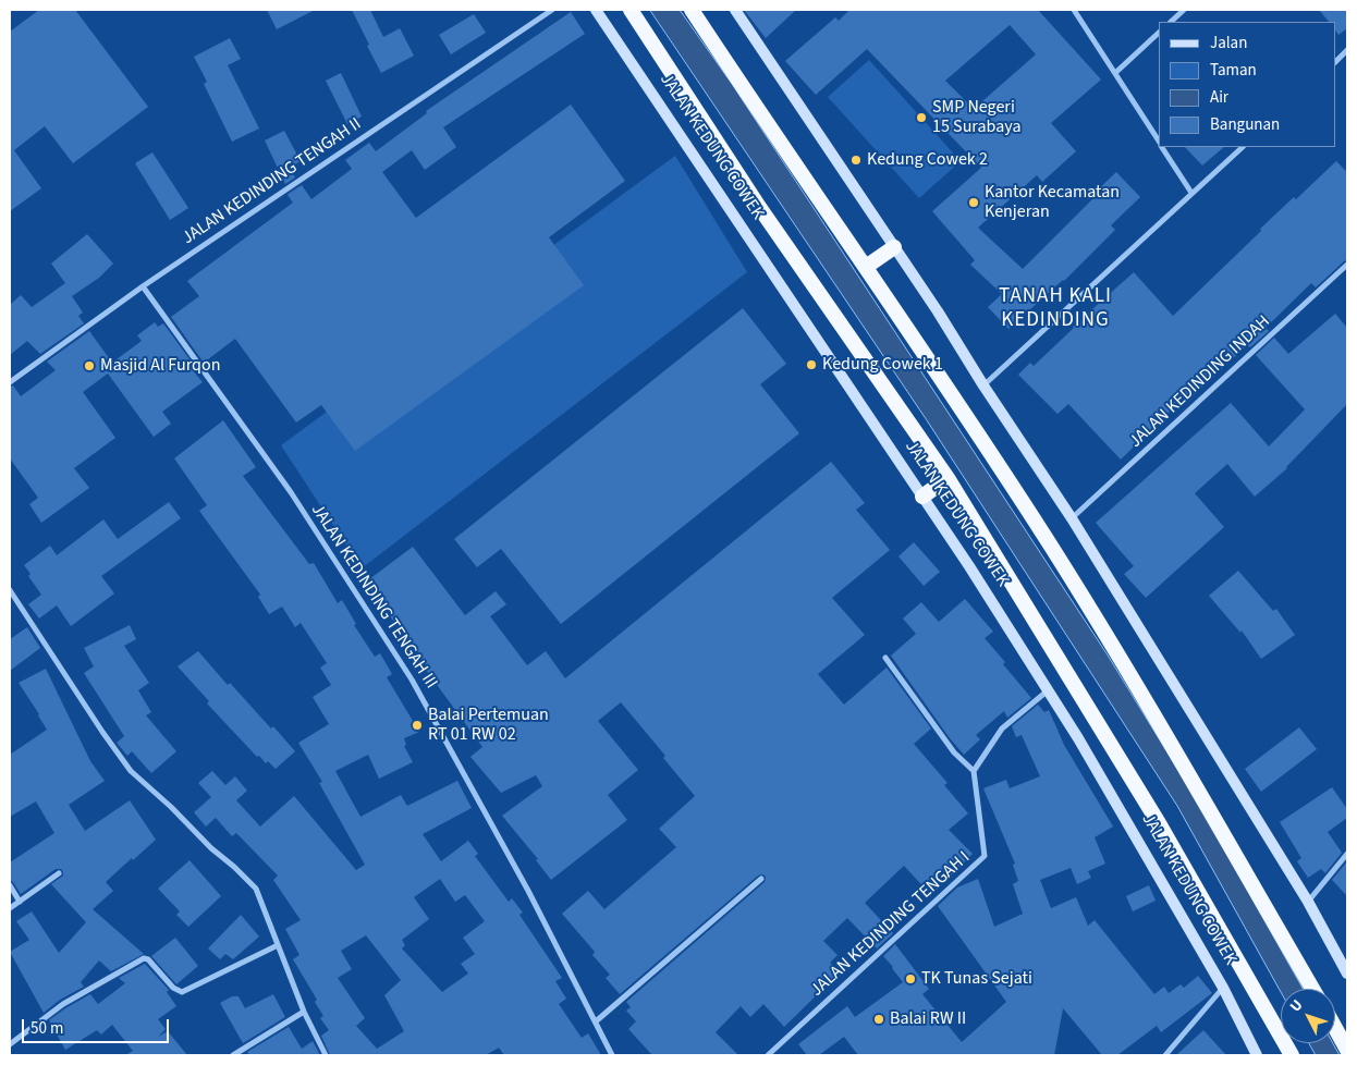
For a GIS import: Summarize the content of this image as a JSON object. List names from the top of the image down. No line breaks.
{"streets":{"highway":["JALAN KEDUNG COWEK"],"street":["JALAN KEDINDING TENGAH II","JALAN KEDINDING INDAH","JALAN KEDINDING TENGAH III","JALAN KEDINDING TENGAH I"]},"crossings":[["JALAN KEDINDING TENGAH II","JALAN KEDINDING TENGAH III"]],"districts":["TANAH KALI KEDINDING"],"places":["SMP Negeri 15 Surabaya","Kedung Cowek 2","Kantor Kecamatan Kenjeran","Kedung Cowek 1","Masjid Al Furqon","Balai Pertemuan RT 01 RW 02","TK Tunas Sejati","Balai RW II"],"legend":["Jalan","Taman","Air","Bangunan"],"scale_bar":"50 m","north":"top left"}
